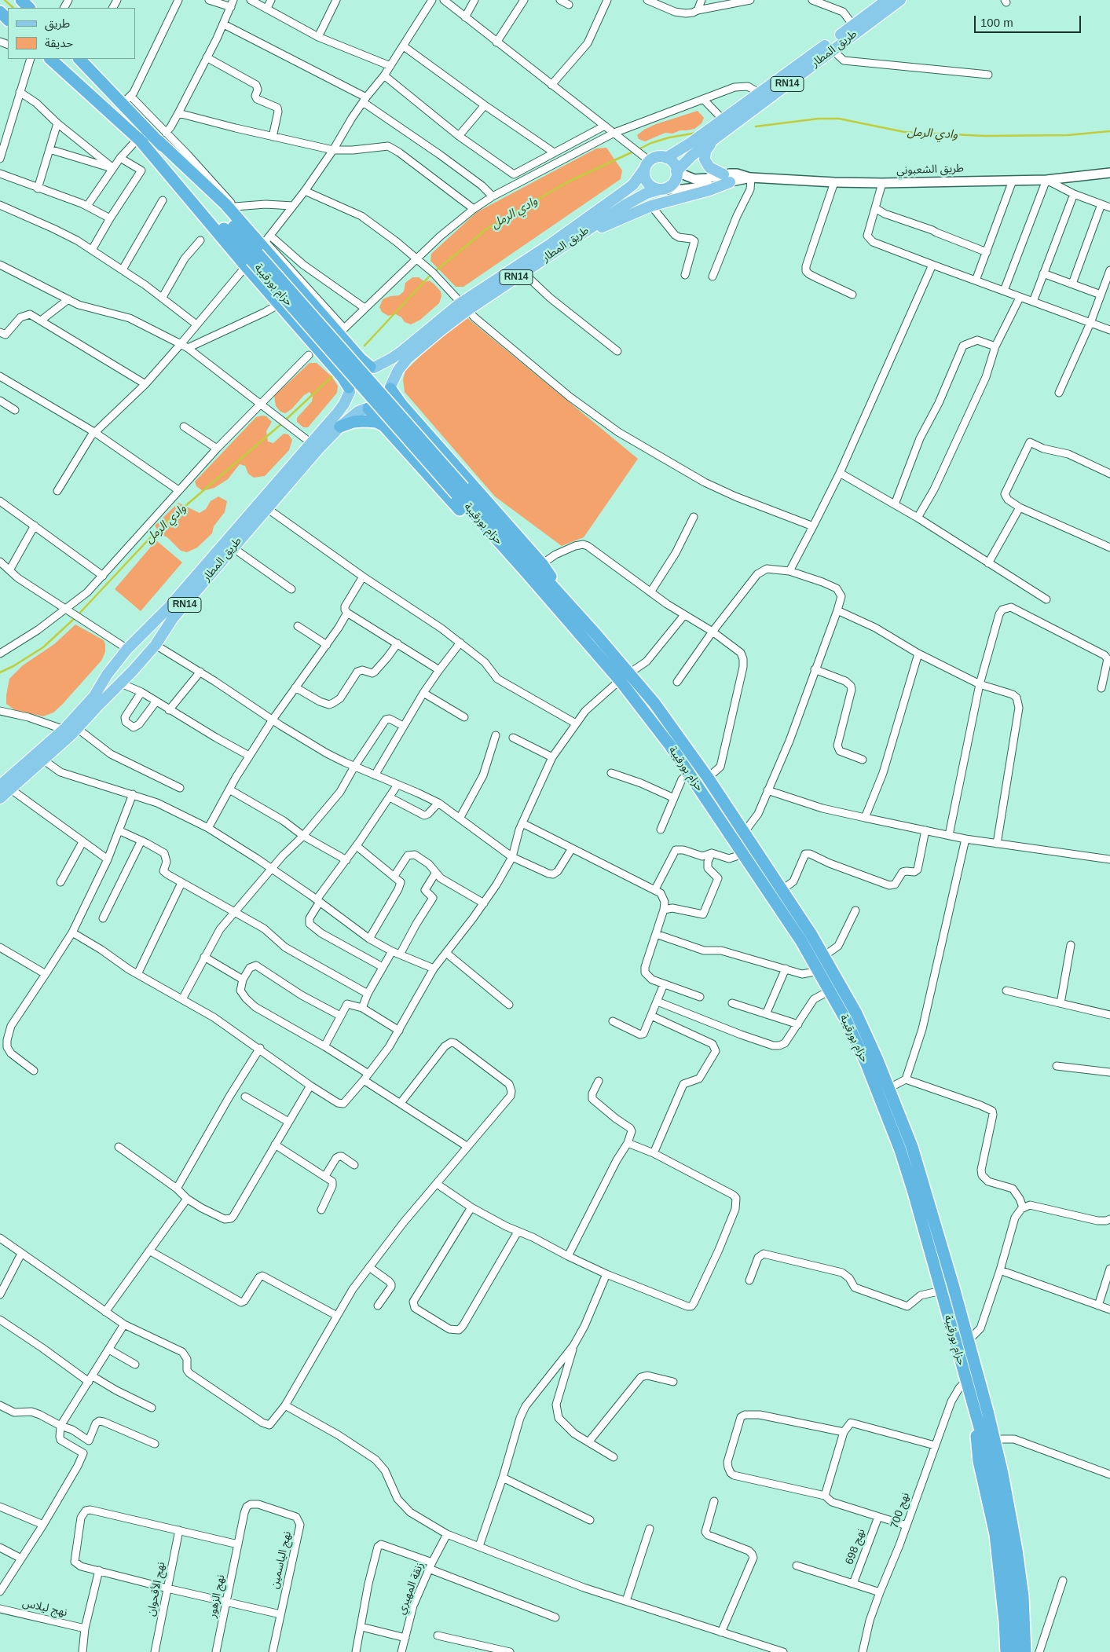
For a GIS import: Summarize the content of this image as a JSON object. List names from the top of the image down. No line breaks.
{"streets":{"highway":["حزام بورقيبة"],"main road":["طريق المطار","RN14"],"street":["طريق الشعبوني","نهج 700","نهج 698","نهج الياسمين","زنقة المهيري","نهج الأقحوان","نهج الزهور","نهج ليلاس"]},"crossings":[["طريق المطار","RN14"],["طريق المطار","طريق الشعبوني"],["RN14","طريق الشعبوني"],["حزام بورقيبة","نهج 700"],["نهج الياسمين","نهج الزهور"]],"water":["وادي الرمل"],"legend":["طريق","حديقة"],"scale_bar":"100 m"}
